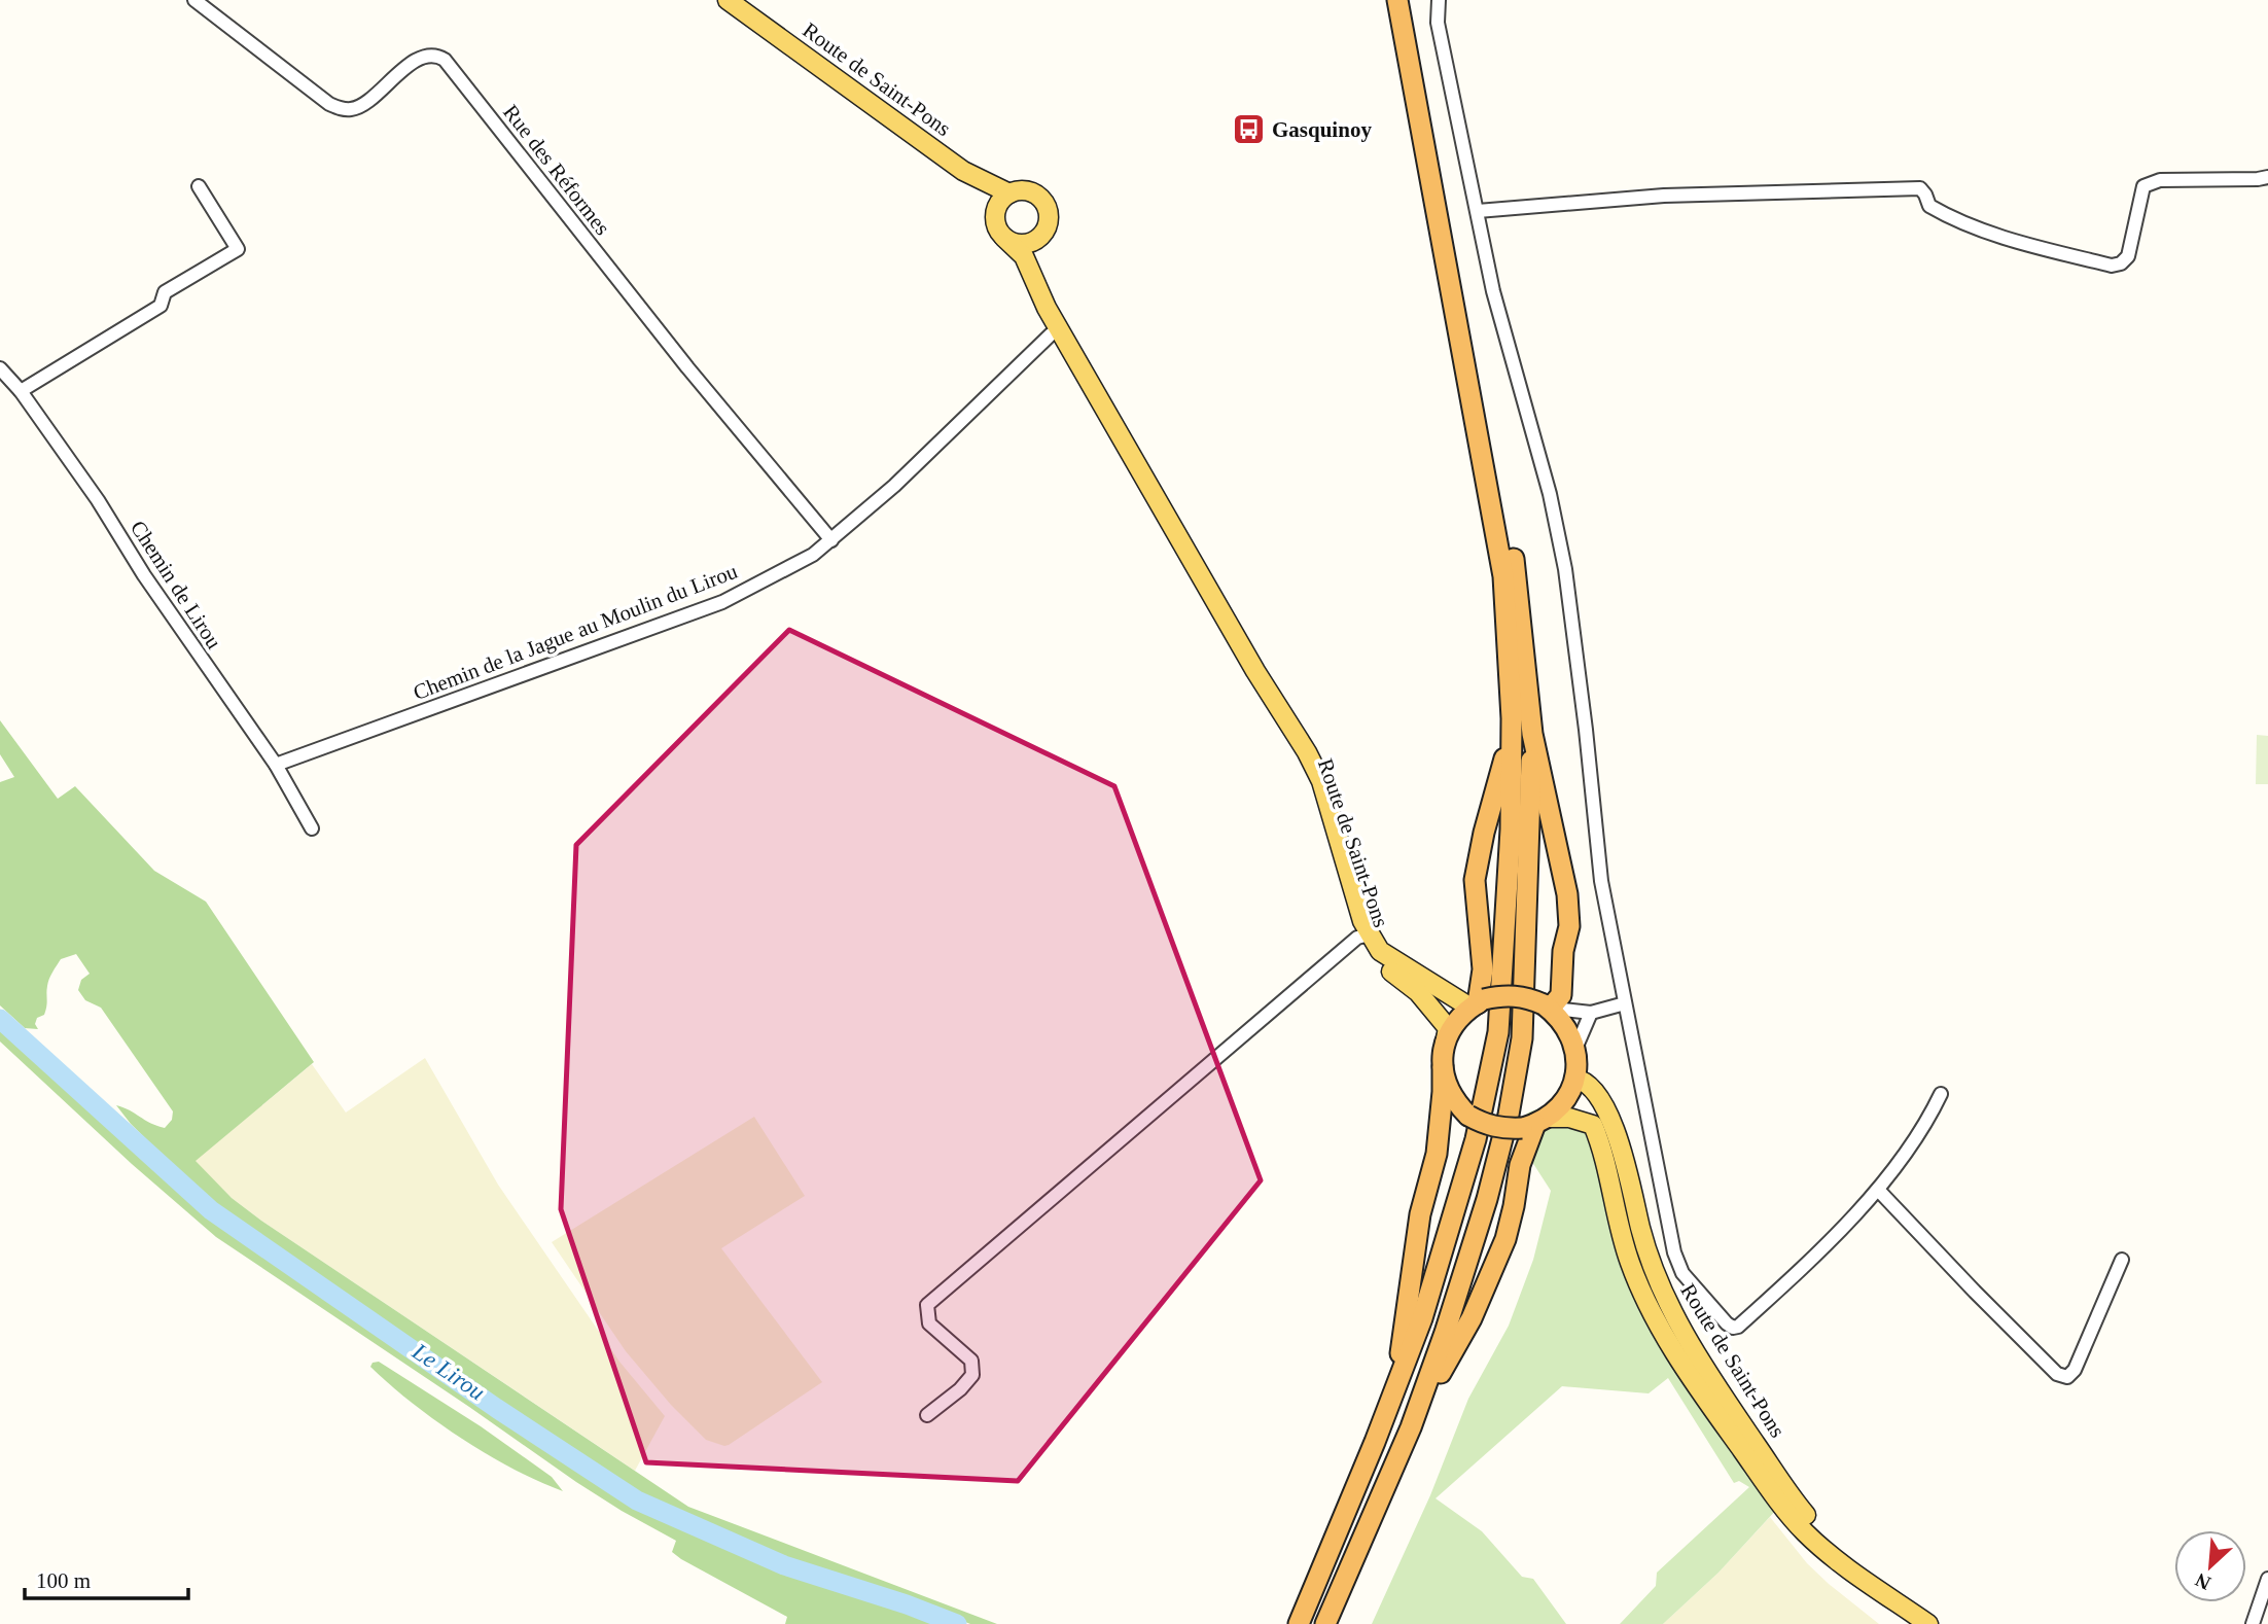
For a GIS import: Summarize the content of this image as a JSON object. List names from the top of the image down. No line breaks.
{"streets":{"main road":["Route de Saint-Pons"],"street":["Rue des Réformes","Chemin de Lirou","Chemin de la Jague au Moulin du Lirou"]},"crossings":[["Route de Saint-Pons","Chemin de la Jague au Moulin du Lirou"],["Rue des Réformes","Chemin de la Jague au Moulin du Lirou"],["Chemin de Lirou","Chemin de la Jague au Moulin du Lirou"]],"water":["Le Lirou"],"places":{"bus stop":["Gasquinoy"]},"scale_bar":"100 m","north":"bottom left"}
